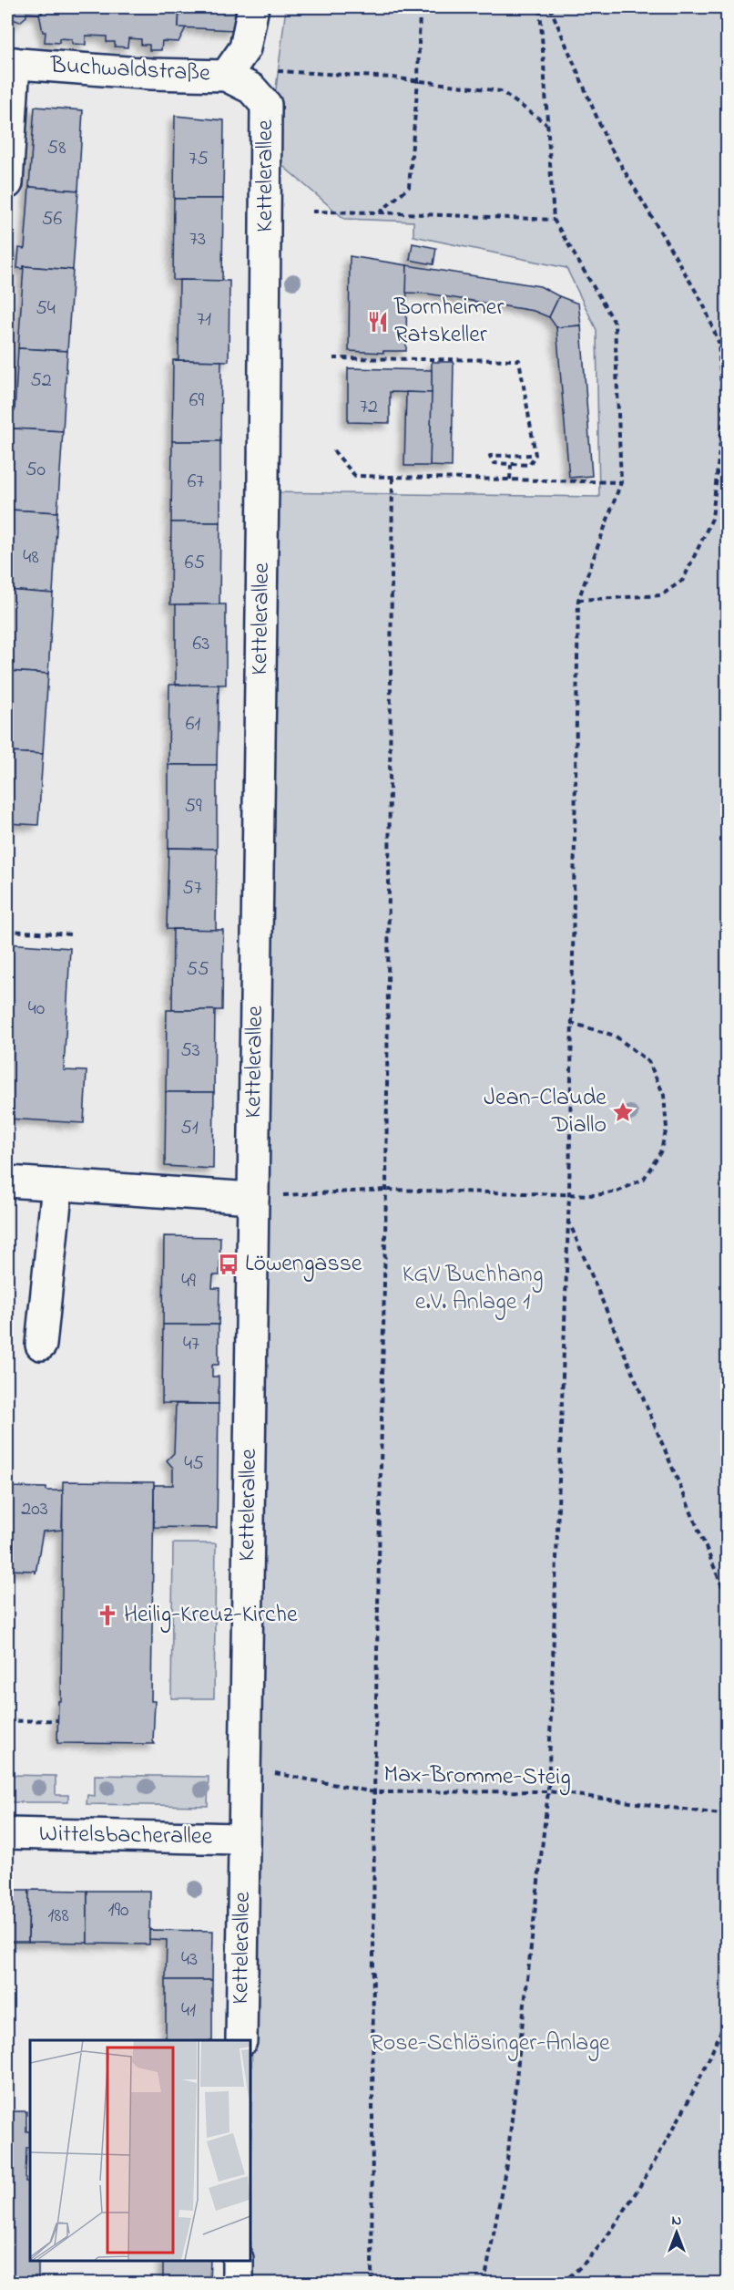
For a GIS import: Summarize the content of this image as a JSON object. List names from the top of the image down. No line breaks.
{"streets":{"street":["Buchwaldstraße","Kettelerallee","Wittelsbacherallee"],"path":["Max-Bromme-Steig"]},"crossings":[["Buchwaldstraße","Kettelerallee"],["Kettelerallee","Wittelsbacherallee"]],"parks":["KGV Buchhang e.V. Anlage 1","Rose-Schlösinger-Anlage"],"places":{"restaurant":["Bornheimer Ratskeller"],"place":["Jean-Claude Diallo"],"bus stop":["Löwengasse"],"church":["Heilig-Kreuz-Kirche"]},"house_numbers":["58","75","56","73","54","71","52","69","72","50","67","48","65","63","61","59","57","55","40","53","51","49","47","45","203","190","188","43","41"],"north":"top"}
